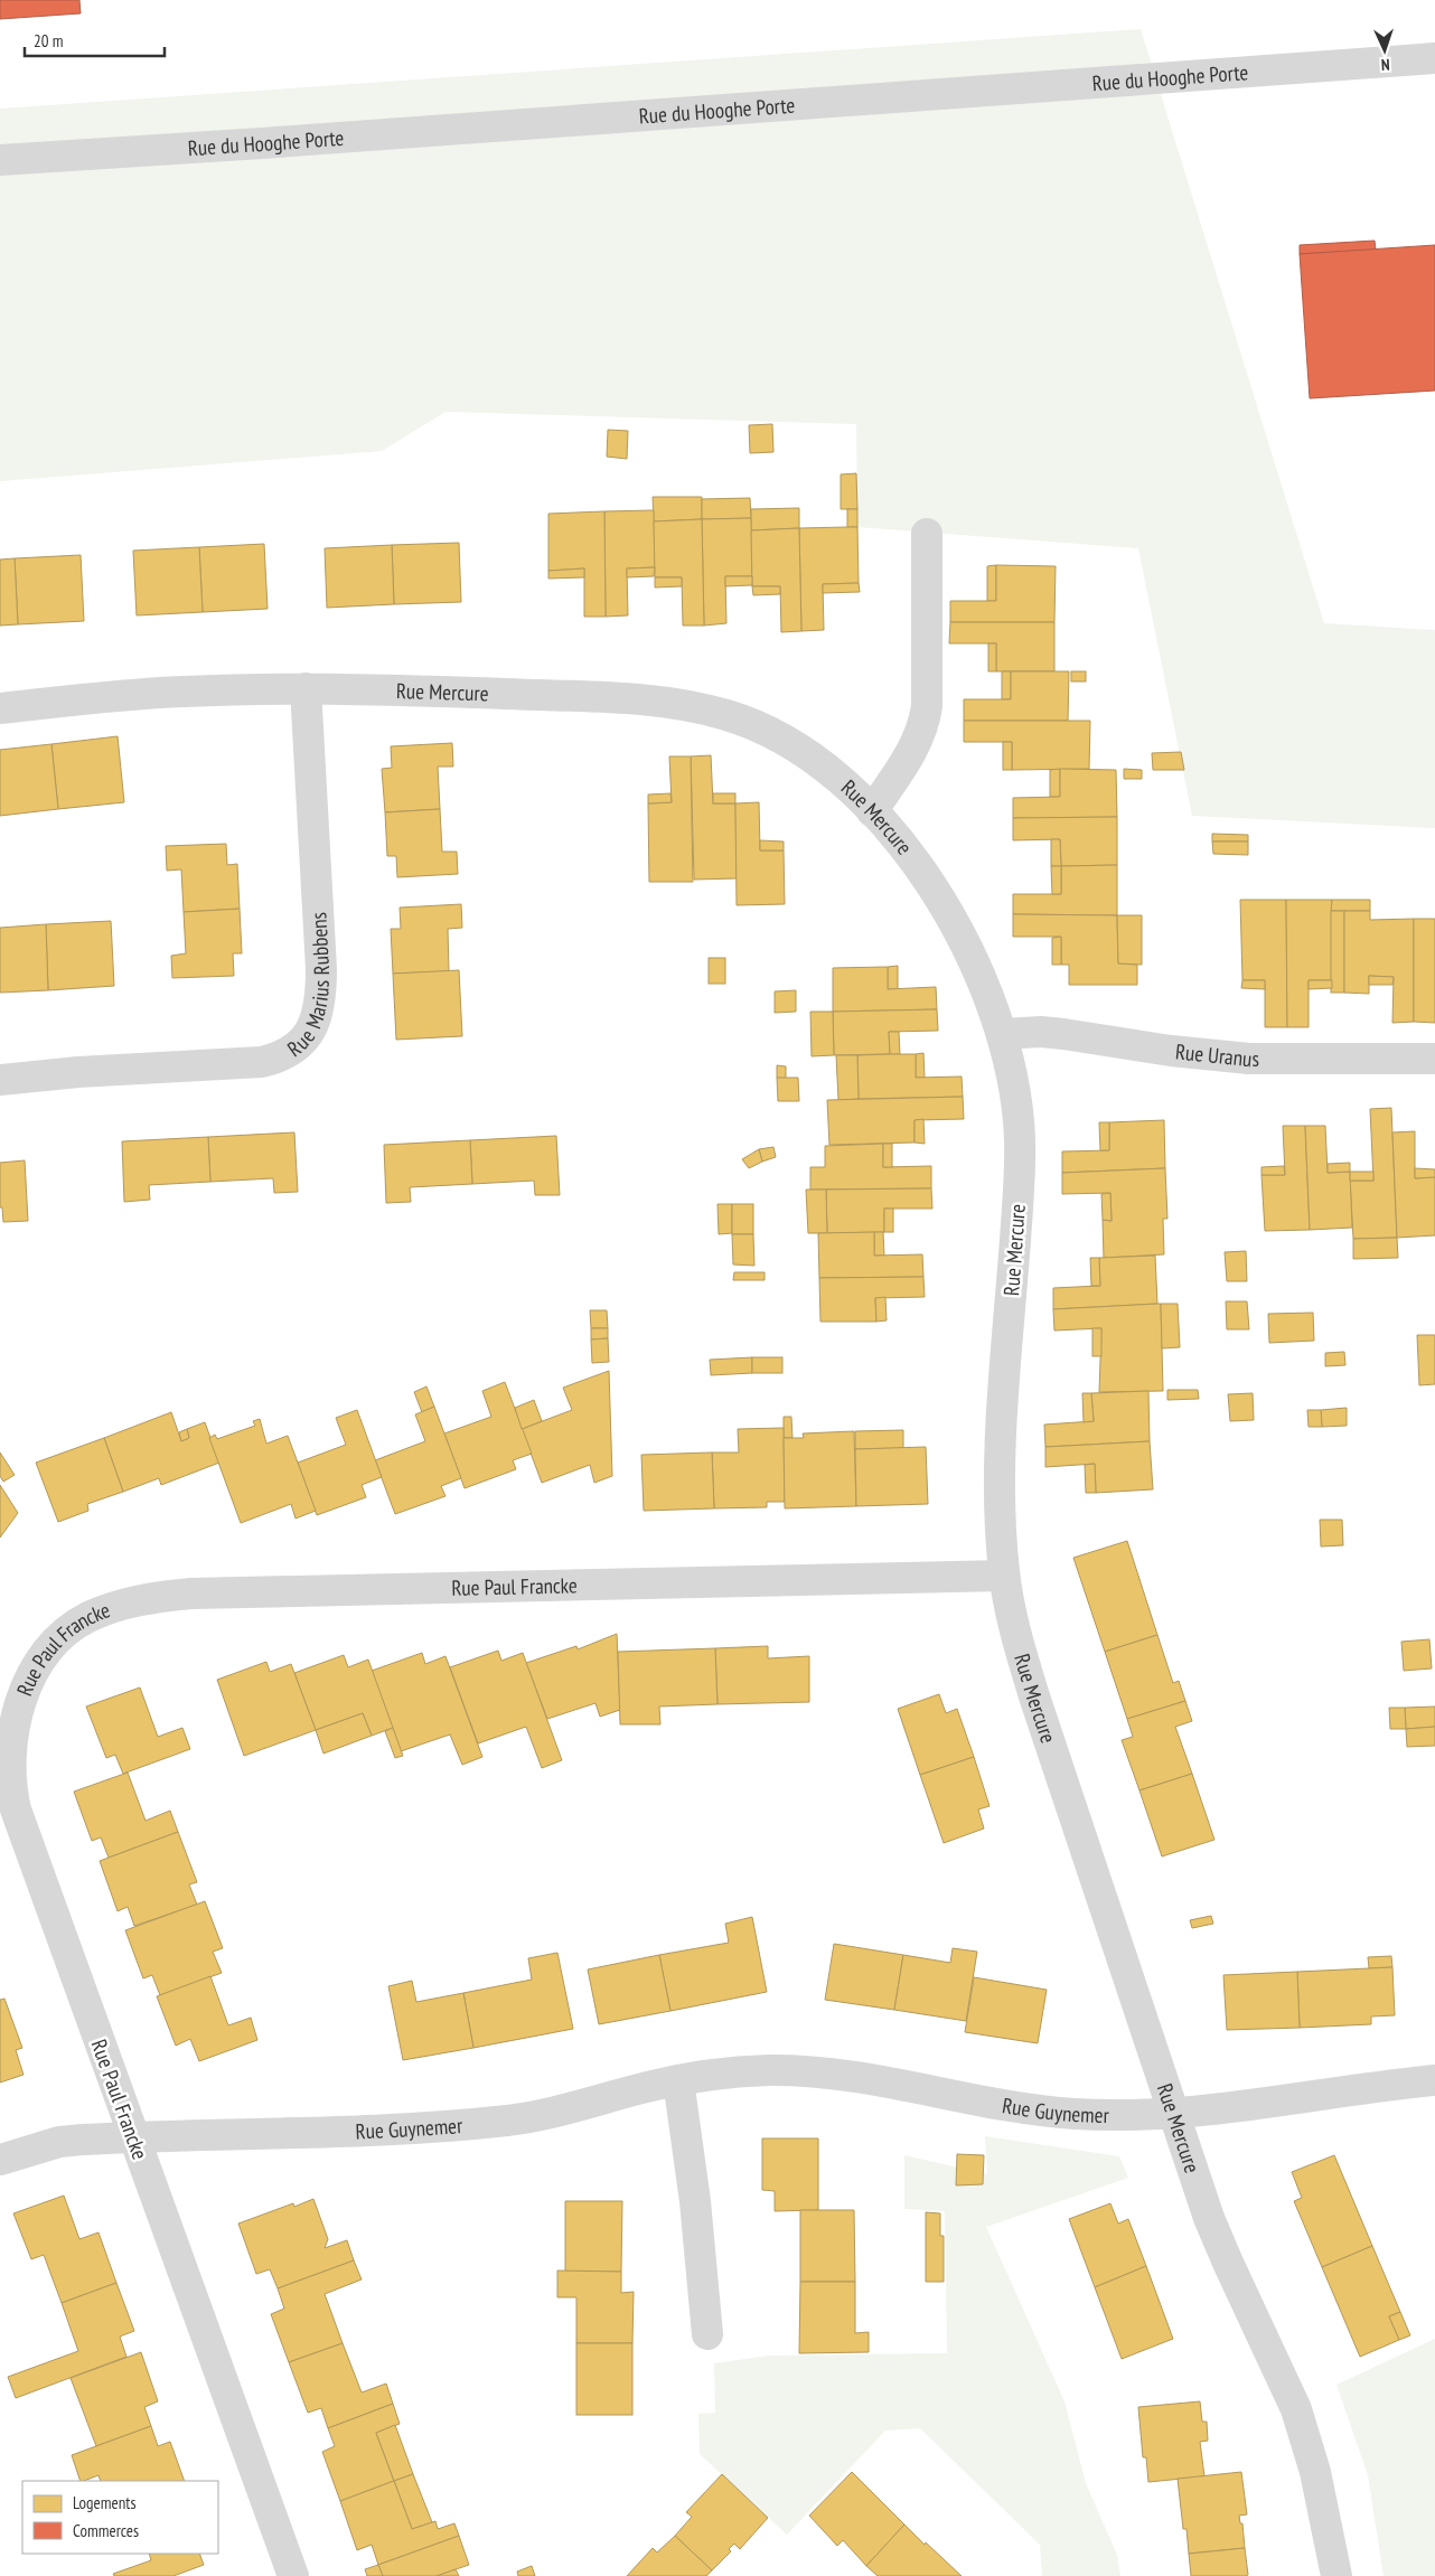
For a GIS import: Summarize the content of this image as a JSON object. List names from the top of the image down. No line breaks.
{"streets":{"street":["Rue du Hooghe Porte","Rue Mercure","Rue Marius Rubbens","Rue Uranus","Rue Paul Francke","Rue Guynemer"]},"crossings":[["Rue Mercure","Rue Marius Rubbens"],["Rue Mercure","Rue Uranus"],["Rue Mercure","Rue Paul Francke"],["Rue Mercure","Rue Guynemer"],["Rue Paul Francke","Rue Guynemer"]],"legend":["Logements","Commerces"],"scale_bar":"20 m","north":"bottom"}
